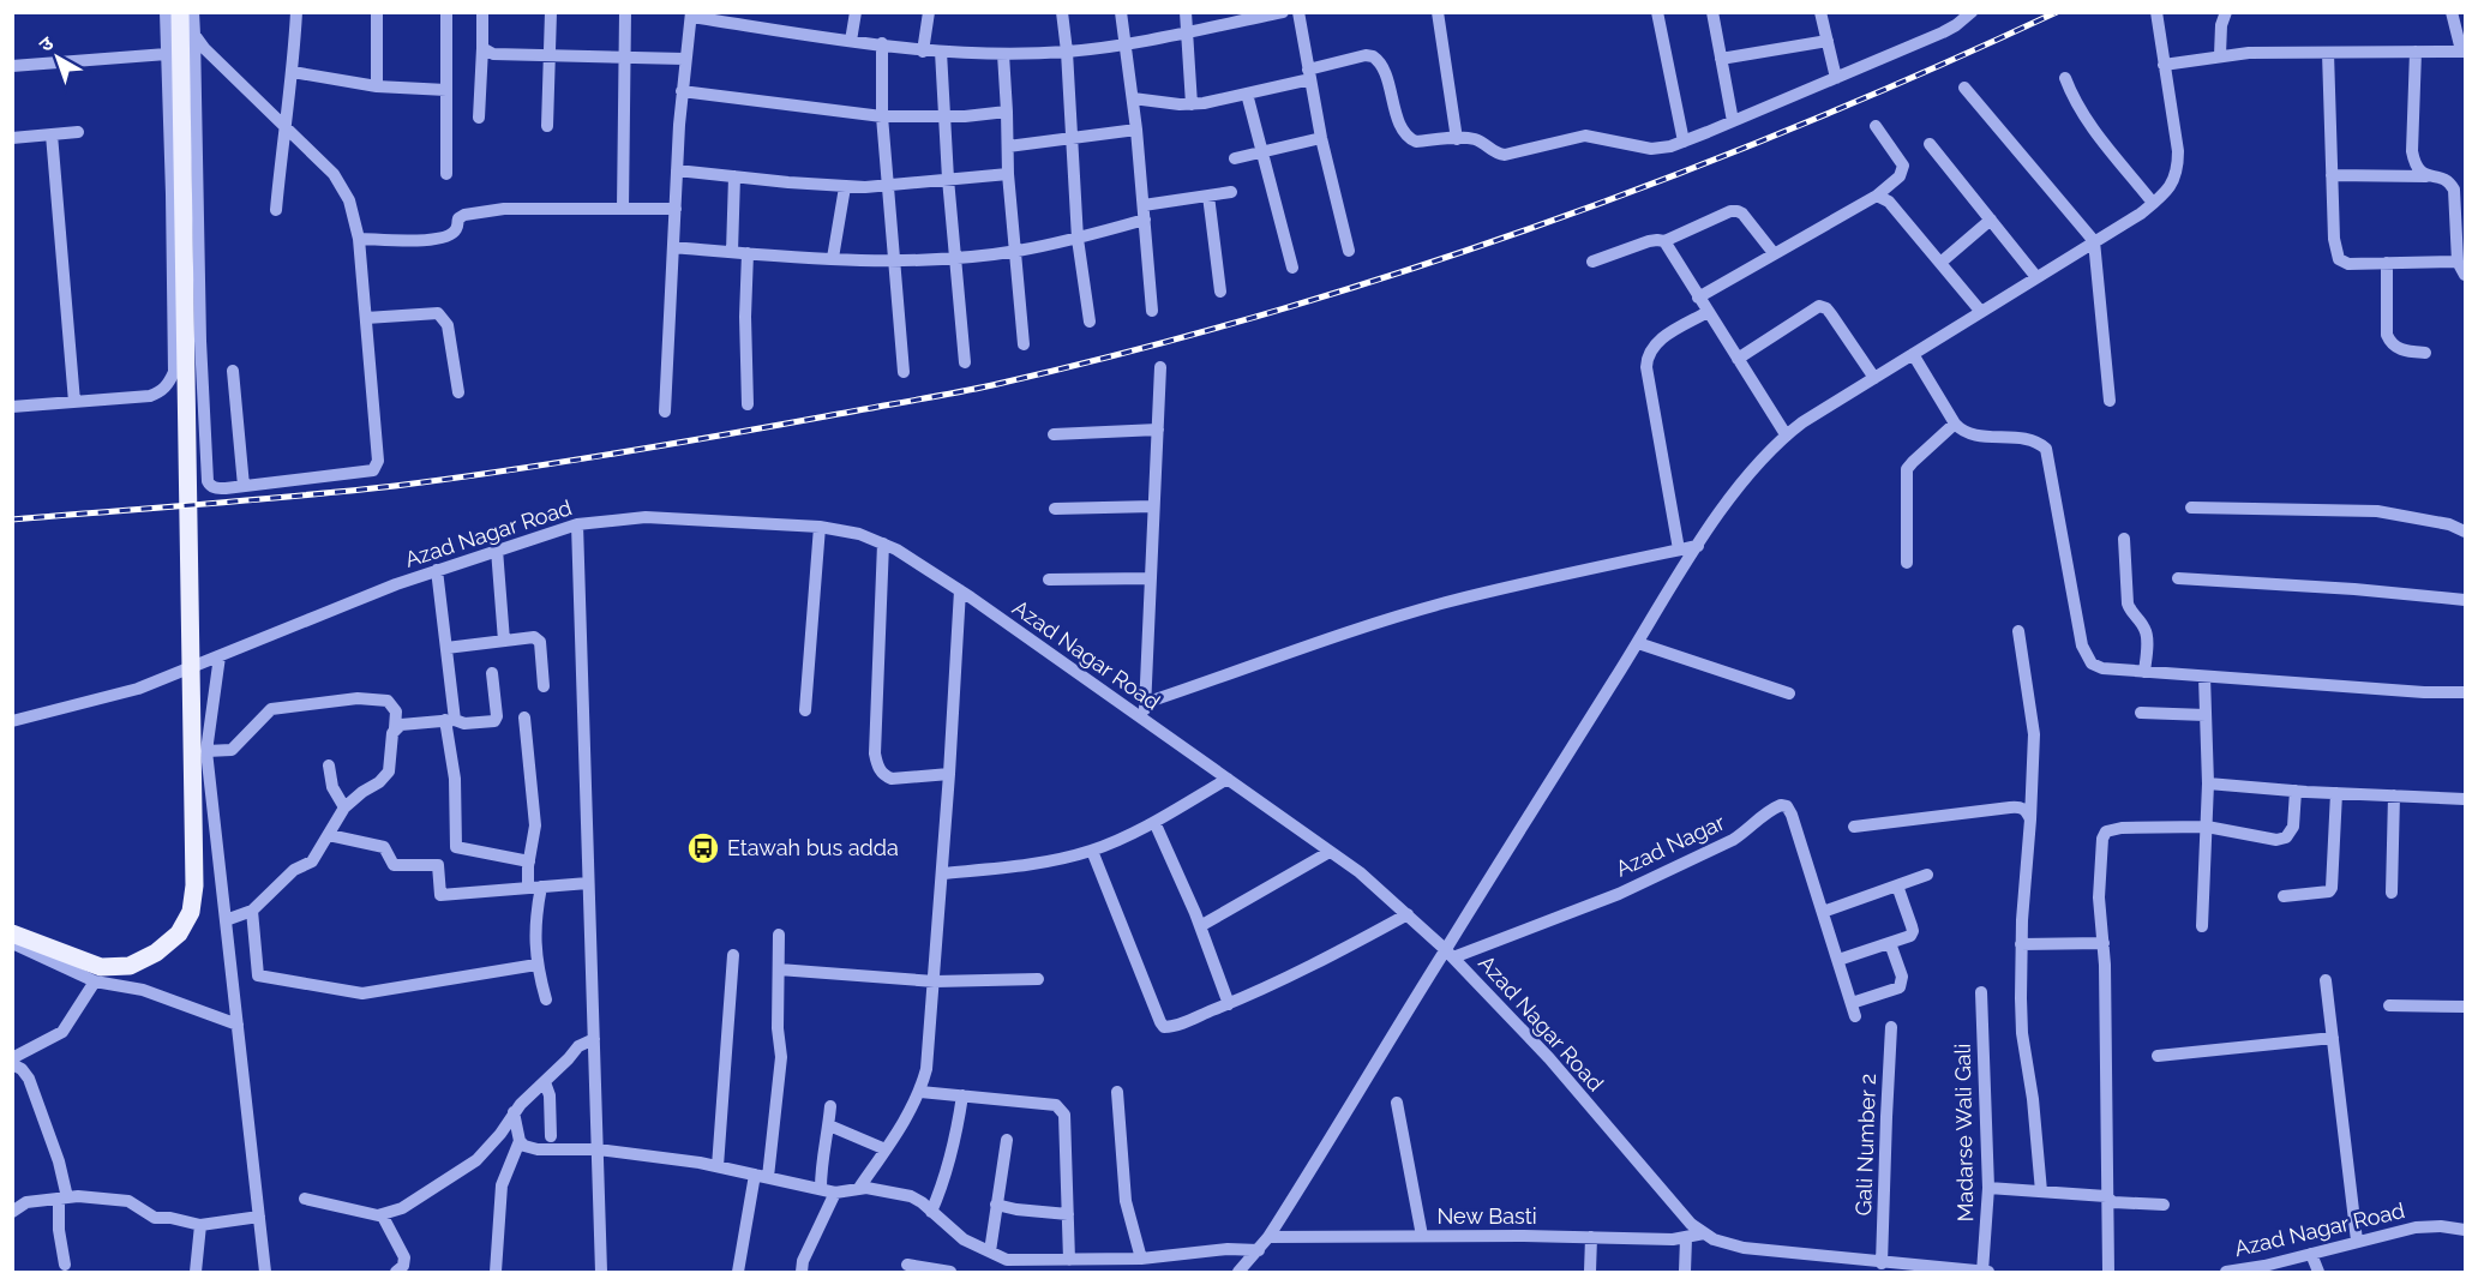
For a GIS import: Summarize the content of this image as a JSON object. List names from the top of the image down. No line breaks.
{"streets":{"street":["Azad Nagar Road","Azad Nagar","Madarse Wali Gali","Gali Number 2","New Basti"]},"crossings":[["Azad Nagar Road","Azad Nagar"],["Azad Nagar Road","Madarse Wali Gali"],["Azad Nagar Road","Gali Number 2"],["Azad Nagar Road","New Basti"]],"places":{"bus stop":["Etawah bus adda"]},"north":"top left"}
